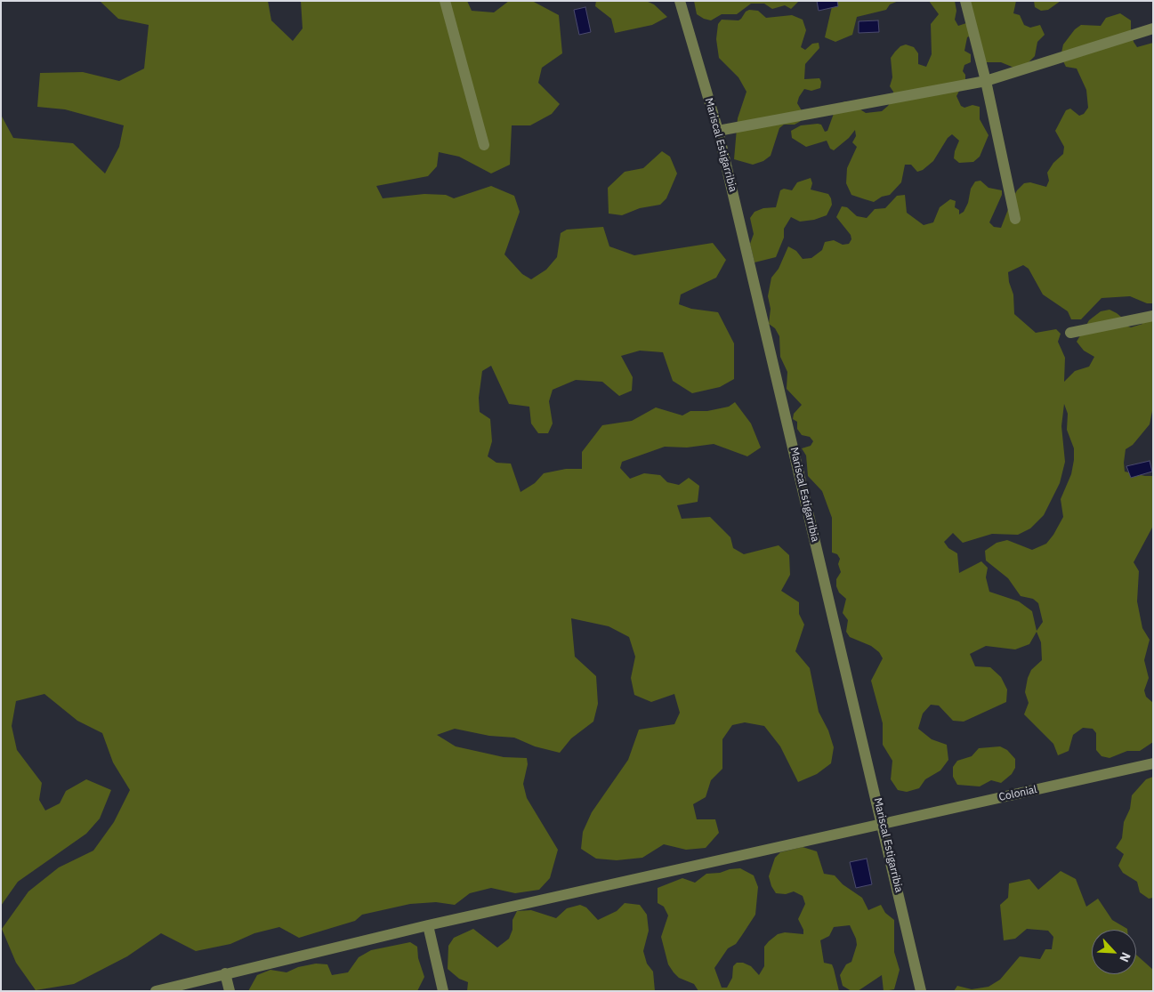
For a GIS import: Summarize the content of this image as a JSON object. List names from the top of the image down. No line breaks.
{"streets":{"street":["Mariscal Estigarribia","Colonial"]},"crossings":[["Mariscal Estigarribia","Colonial"]],"north":"bottom right"}
